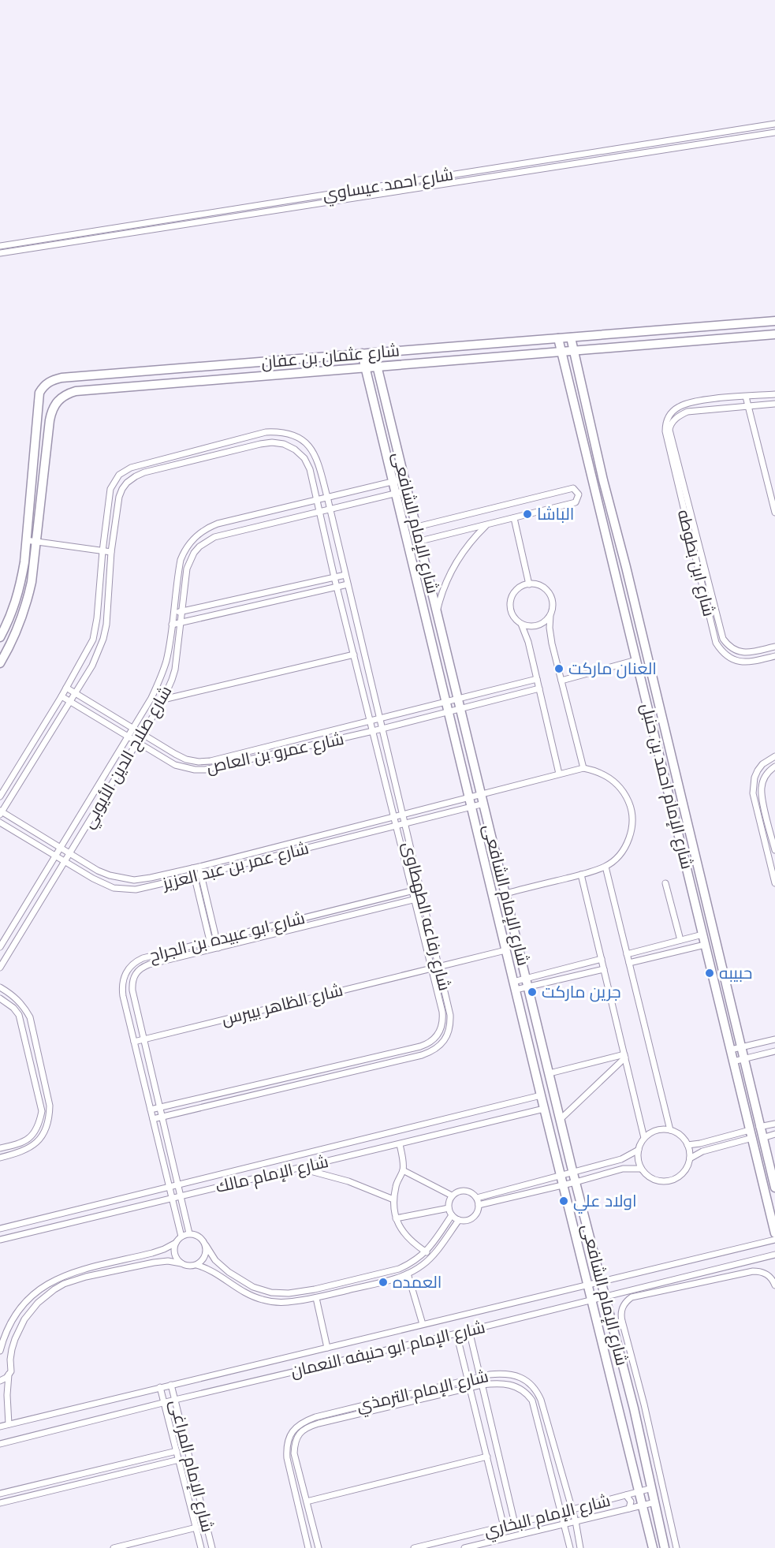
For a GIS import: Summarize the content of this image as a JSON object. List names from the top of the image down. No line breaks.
{"streets":{"street":["شارع احمد عيساوي","شارع عثمان بن عفان","شارع الإمام الشافعى","شارع ابن بطوطه","شارع عمرو بن العاص","شارع صلاح الدين الأيوبي","شارع الإمام احمد بن حنبل","شارع عمر بن عبد العزيز","شارع رفاعه الطهطاوى","شارع ابو عبيده بن الجراح","شارع الظاهر بيبرس","شارع الإمام مالك","شارع الإمام ابو حنيفه النعمان","شارع الإمام الترمذي","شارع الإمام المراغى","شارع الإمام البخاري"]},"crossings":[["شارع عثمان بن عفان","شارع الإمام الشافعى"],["شارع عثمان بن عفان","شارع الإمام احمد بن حنبل"],["شارع الإمام الشافعى","شارع عمرو بن العاص"],["شارع الإمام الشافعى","شارع صلاح الدين الأيوبي"],["شارع الإمام الشافعى","شارع عمر بن عبد العزيز"],["شارع الإمام الشافعى","شارع الظاهر بيبرس"],["شارع الإمام الشافعى","شارع الإمام مالك"],["شارع الإمام الشافعى","شارع الإمام ابو حنيفه النعمان"],["شارع الإمام الشافعى","شارع الإمام البخاري"],["شارع عمرو بن العاص","شارع صلاح الدين الأيوبي"],["شارع عمرو بن العاص","شارع رفاعه الطهطاوى"],["شارع صلاح الدين الأيوبي","شارع عمر بن عبد العزيز"],["شارع صلاح الدين الأيوبي","شارع رفاعه الطهطاوى"],["شارع عمر بن عبد العزيز","شارع رفاعه الطهطاوى"],["شارع رفاعه الطهطاوى","شارع ابو عبيده بن الجراح"],["شارع رفاعه الطهطاوى","شارع الظاهر بيبرس"],["شارع ابو عبيده بن الجراح","شارع الظاهر بيبرس"],["شارع ابو عبيده بن الجراح","شارع الإمام مالك"],["شارع الإمام ابو حنيفه النعمان","شارع الإمام المراغى"],["شارع الإمام الترمذي","شارع الإمام البخاري"]],"places":["الباشا","العنان ماركت","حبيبه","جرين ماركت","اولاد علي","العمده"]}
